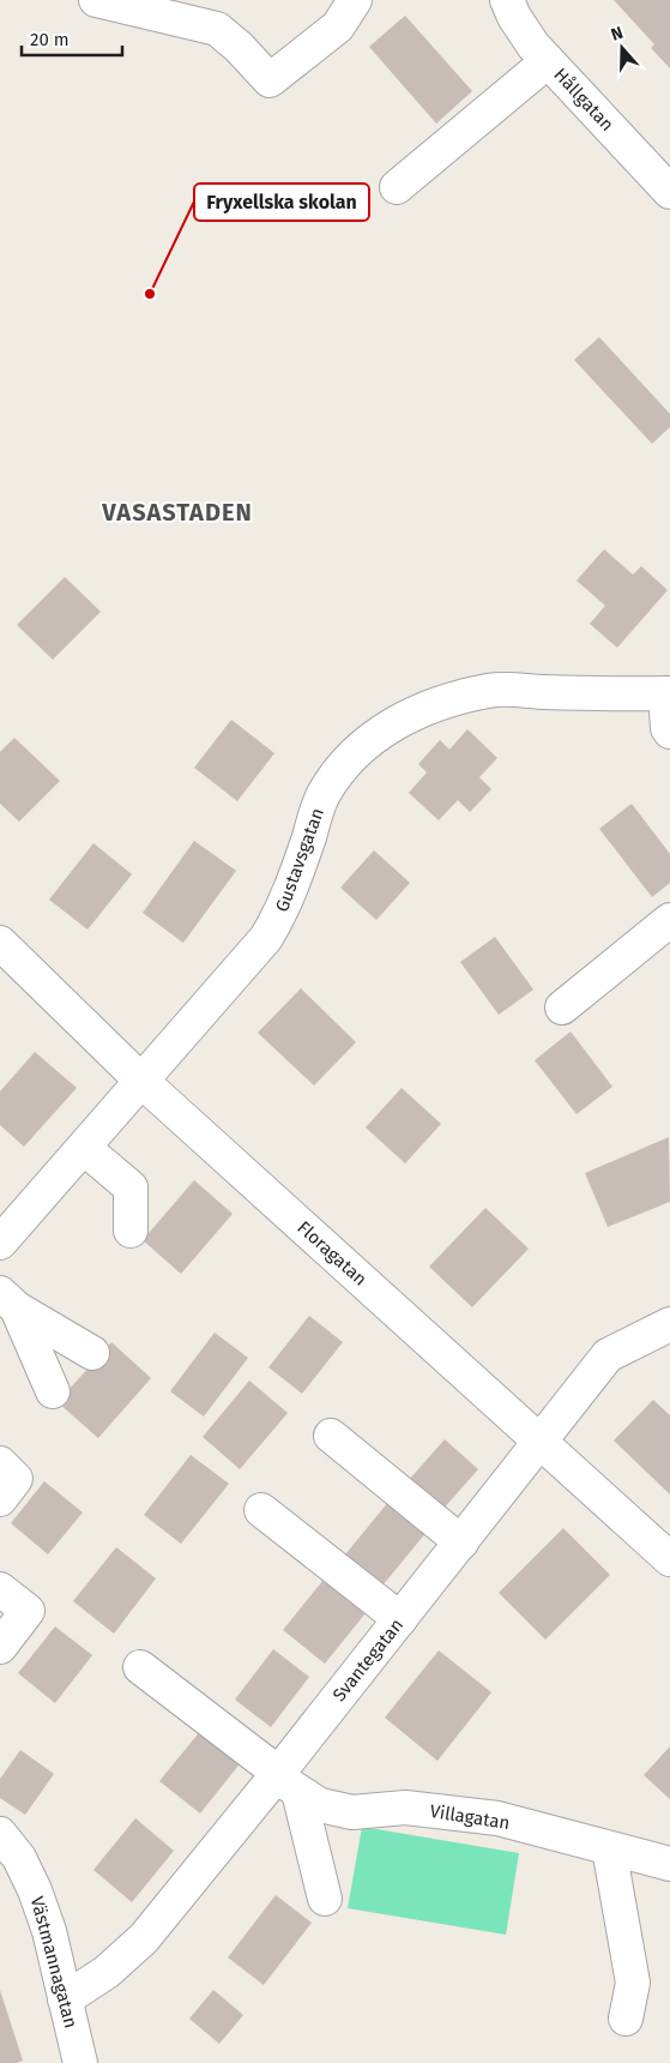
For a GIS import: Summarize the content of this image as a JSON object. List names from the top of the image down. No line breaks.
{"streets":{"street":["Hållgatan","Gustavsgatan","Floragatan","Svantegatan","Villagatan","Västmannagatan"]},"crossings":[["Gustavsgatan","Floragatan"],["Floragatan","Svantegatan"],["Svantegatan","Villagatan"],["Svantegatan","Västmannagatan"]],"districts":["VASASTADEN"],"places":["Fryxellska skolan"],"scale_bar":"20 m","north":"top"}
